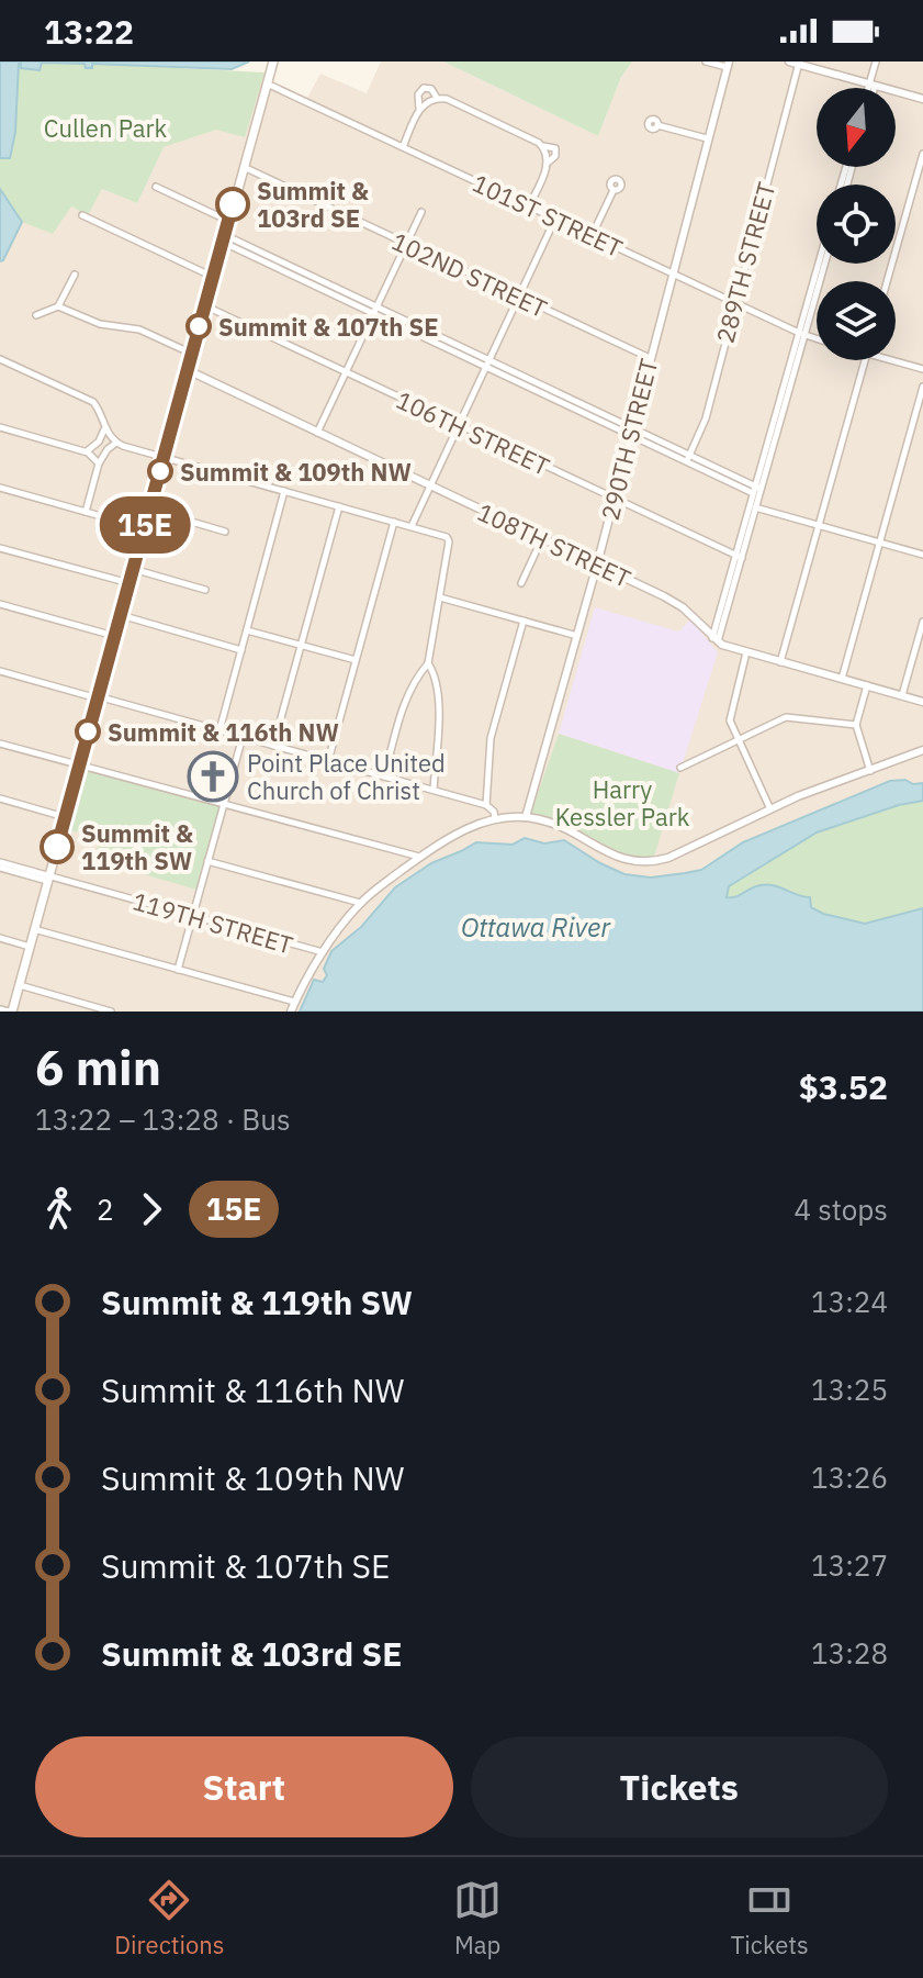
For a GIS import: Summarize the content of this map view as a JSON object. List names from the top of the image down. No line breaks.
{"streets":{"street":["101ST STREET","289TH STREET","102ND STREET","106TH STREET","290TH STREET","108TH STREET","119TH STREET"]},"crossings":[["101ST STREET","289TH STREET"],["101ST STREET","290TH STREET"],["102ND STREET","290TH STREET"],["106TH STREET","290TH STREET"],["290TH STREET","108TH STREET"]],"water":["Ottawa River"],"parks":["Cullen Park","Harry Kessler Park"],"places":{"other":["Summit & 103rd SE","Summit & 107th SE","Summit & 109th NW","Summit & 116th NW","Summit & 119th SW"],"church":["Point Place United Church of Christ"]},"lines":["bus line 15E"],"north":"bottom","page":{"status":"13:22","on_map":"15E","heading":["6 min","13:22 – 13:28 · Bus","$3.52"],"legs":["2","15E","4 stops"],"list":[{"name":"Summit & 119th SW","value":"13:24"},{"name":"Summit & 116th NW","value":"13:25"},{"name":"Summit & 109th NW","value":"13:26"},{"name":"Summit & 107th SE","value":"13:27"},{"name":"Summit & 103rd SE","value":"13:28"}],"buttons":["Start","Tickets"],"tabs":["Directions","Map","Tickets"]}}
